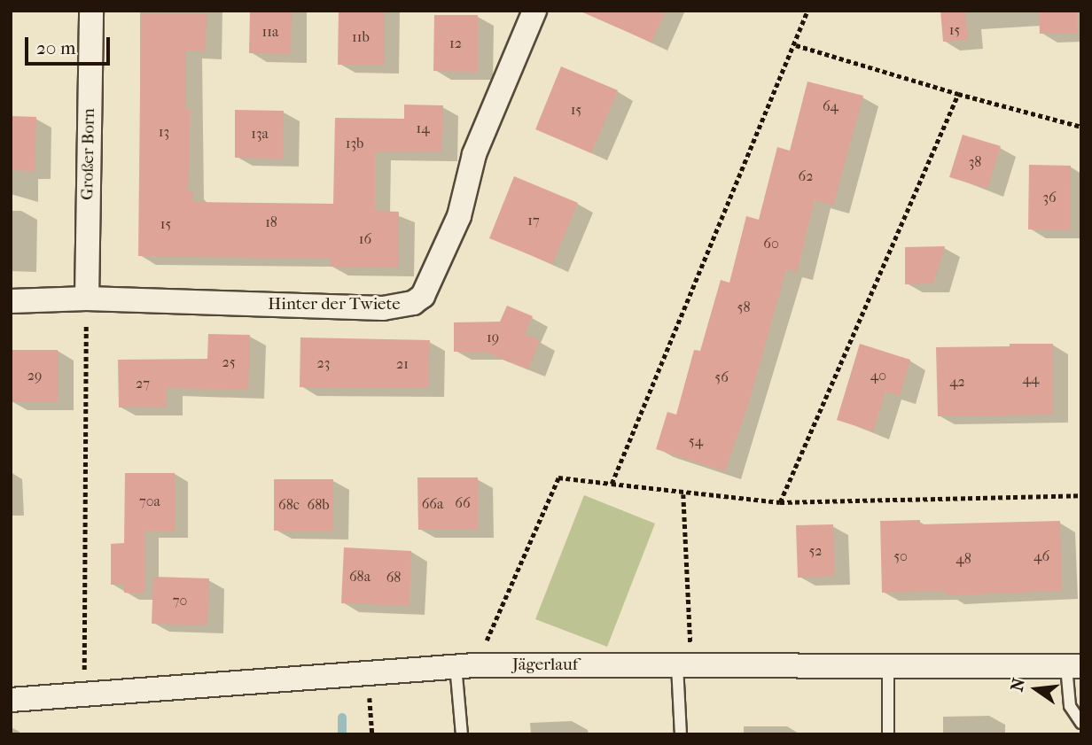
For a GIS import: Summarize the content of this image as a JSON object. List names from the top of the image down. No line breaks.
{"streets":{"street":["Großer Born","Hinter der Twiete","Jägerlauf"]},"crossings":[["Großer Born","Hinter der Twiete"]],"house_numbers":["15","11a","11b","12","64","15","14","13","13a","13b","38","62","36","17","18","15","16","60","58","19","25","23","21","29","40","56","44","42","27","54","70a","66","66a","68c","68b","52","50","46","48","68a","68","70"],"scale_bar":"20 m","north":"left"}
